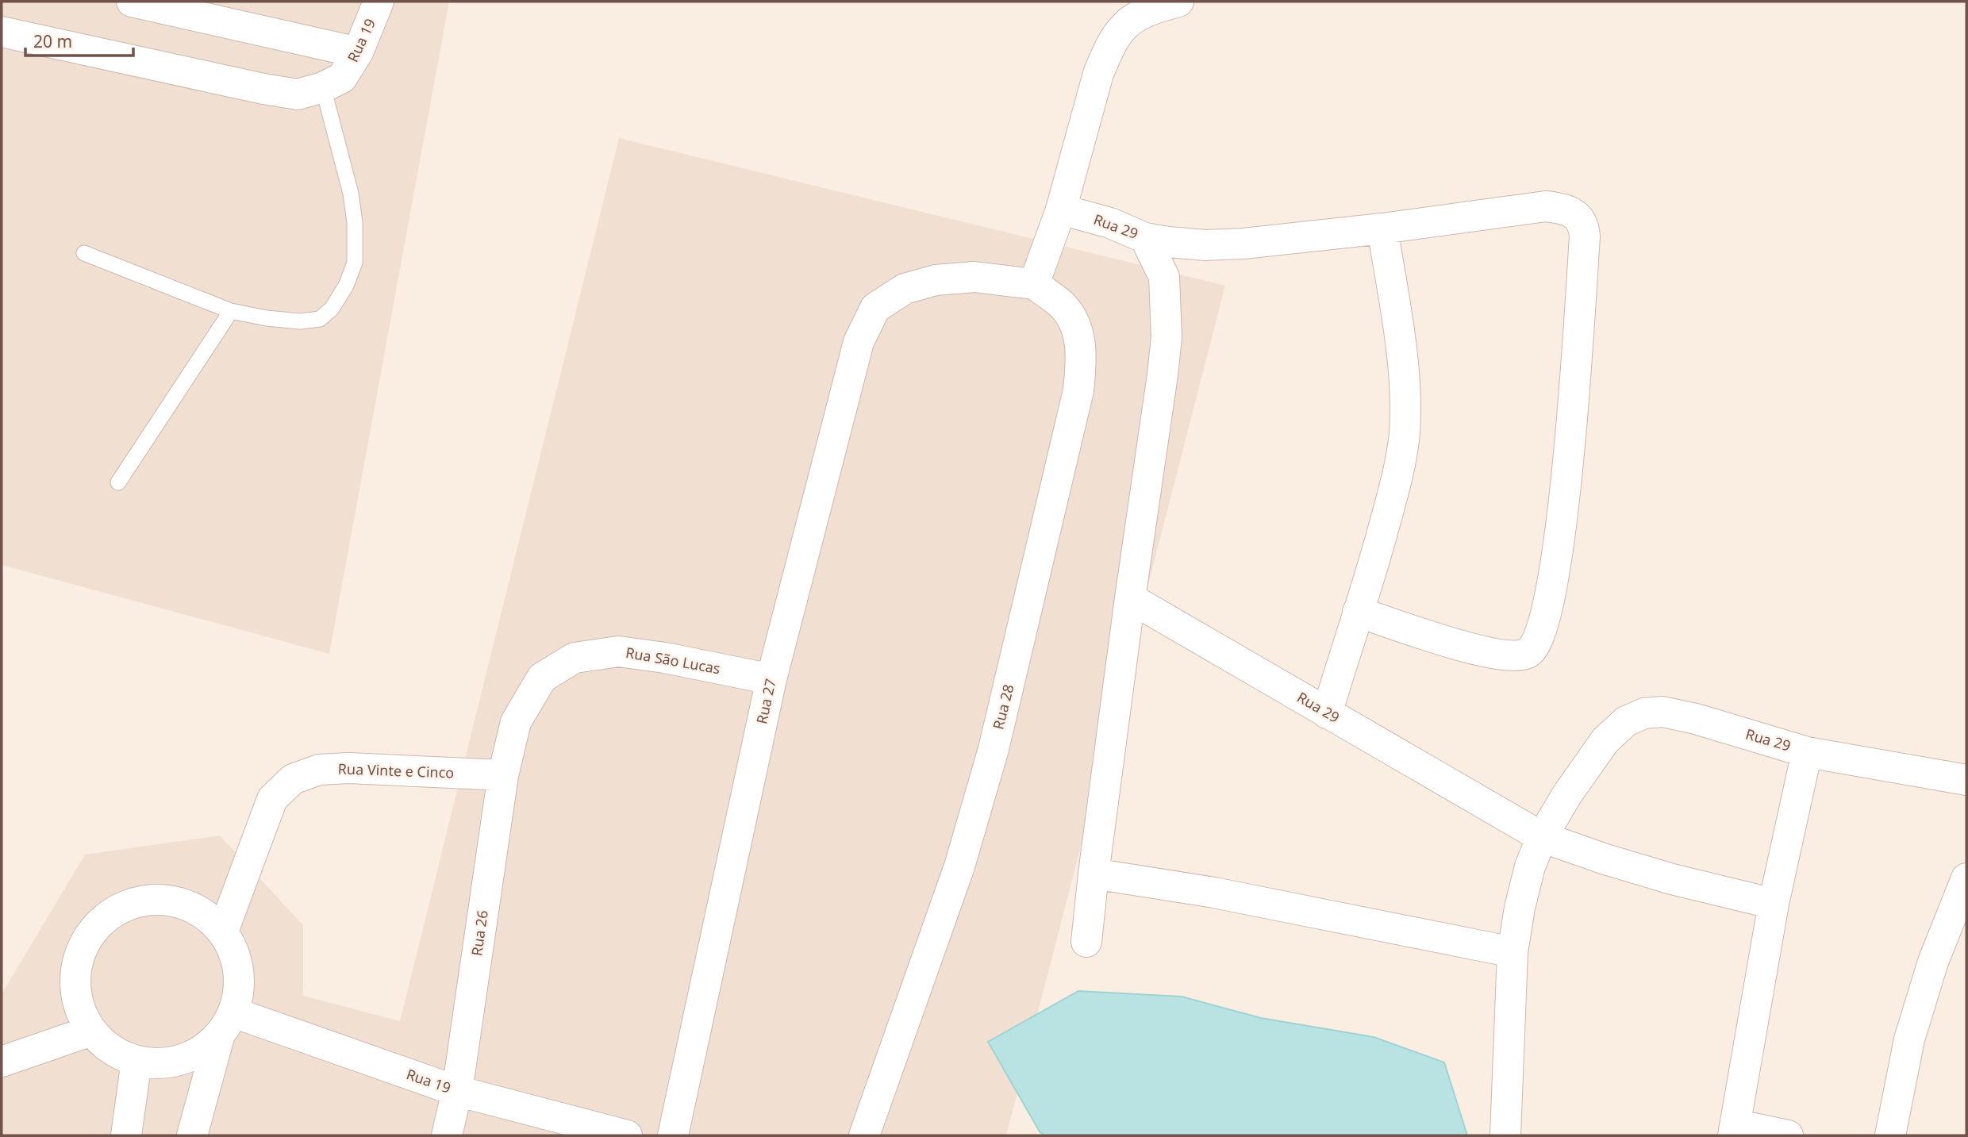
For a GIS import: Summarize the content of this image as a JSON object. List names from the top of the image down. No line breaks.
{"streets":{"street":["Rua 19","Rua 29","Rua São Lucas","Rua 27","Rua 28","Rua Vinte e Cinco","Rua 26"]},"crossings":[["Rua 19","Rua Vinte e Cinco"],["Rua 19","Rua 26"],["Rua São Lucas","Rua 27"],["Rua São Lucas","Rua 26"],["Rua 27","Rua 28"],["Rua Vinte e Cinco","Rua 26"]],"scale_bar":"20 m"}
